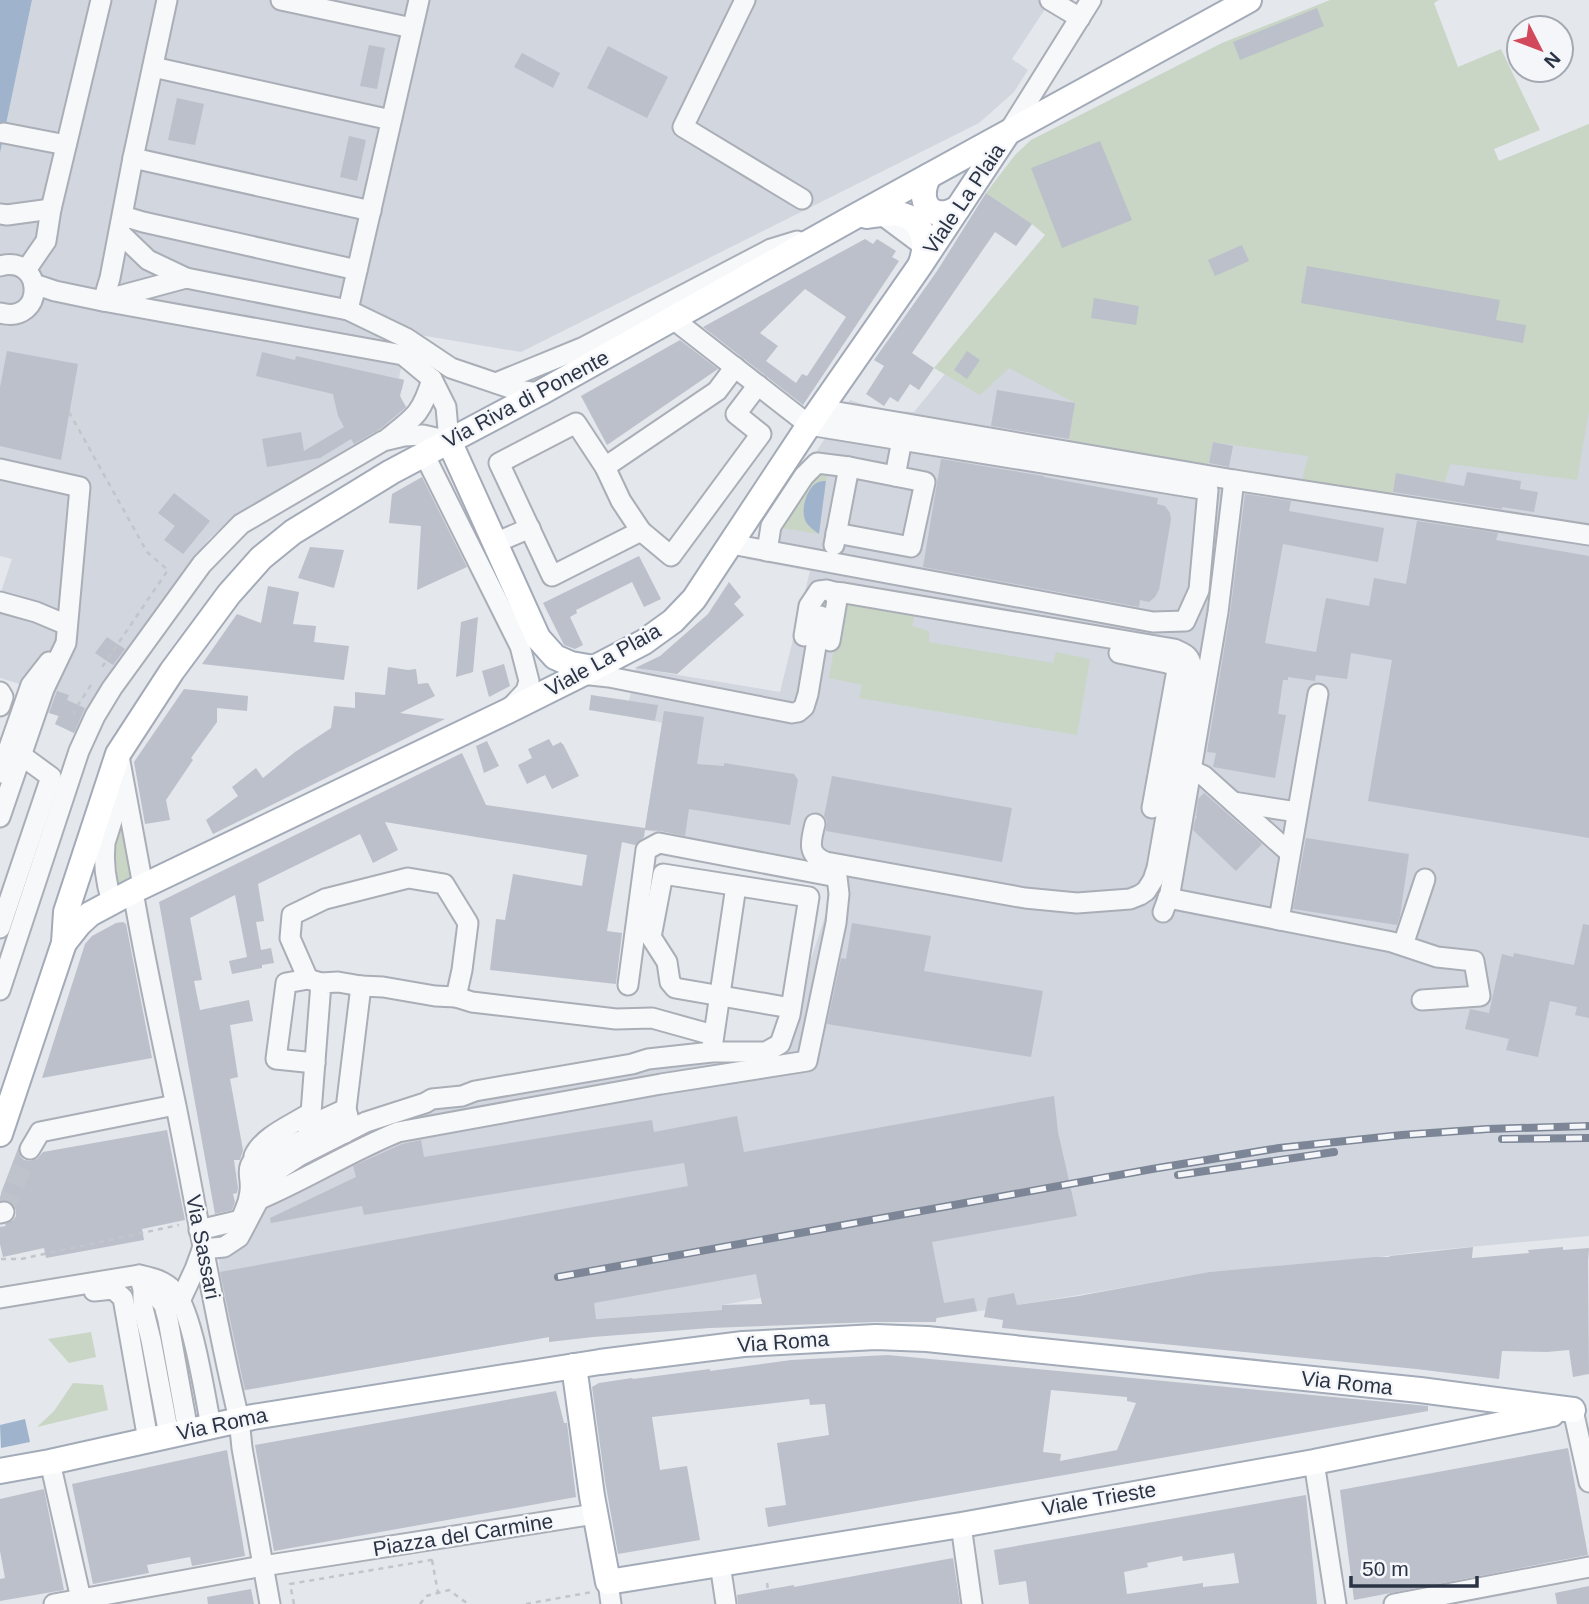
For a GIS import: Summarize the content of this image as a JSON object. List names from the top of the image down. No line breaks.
{"streets":{"main road":["Viale La Plaia","Via Riva di Ponente","Via Roma","Viale Trieste"],"street":["Via Sassari","Piazza del Carmine"]},"crossings":[["Viale La Plaia","Via Riva di Ponente"],["Viale La Plaia","Via Sassari"],["Via Riva di Ponente","Via Sassari"],["Via Sassari","Via Roma"],["Via Sassari","Piazza del Carmine"],["Via Roma","Viale Trieste"]],"scale_bar":"50 m","north":"bottom right"}
